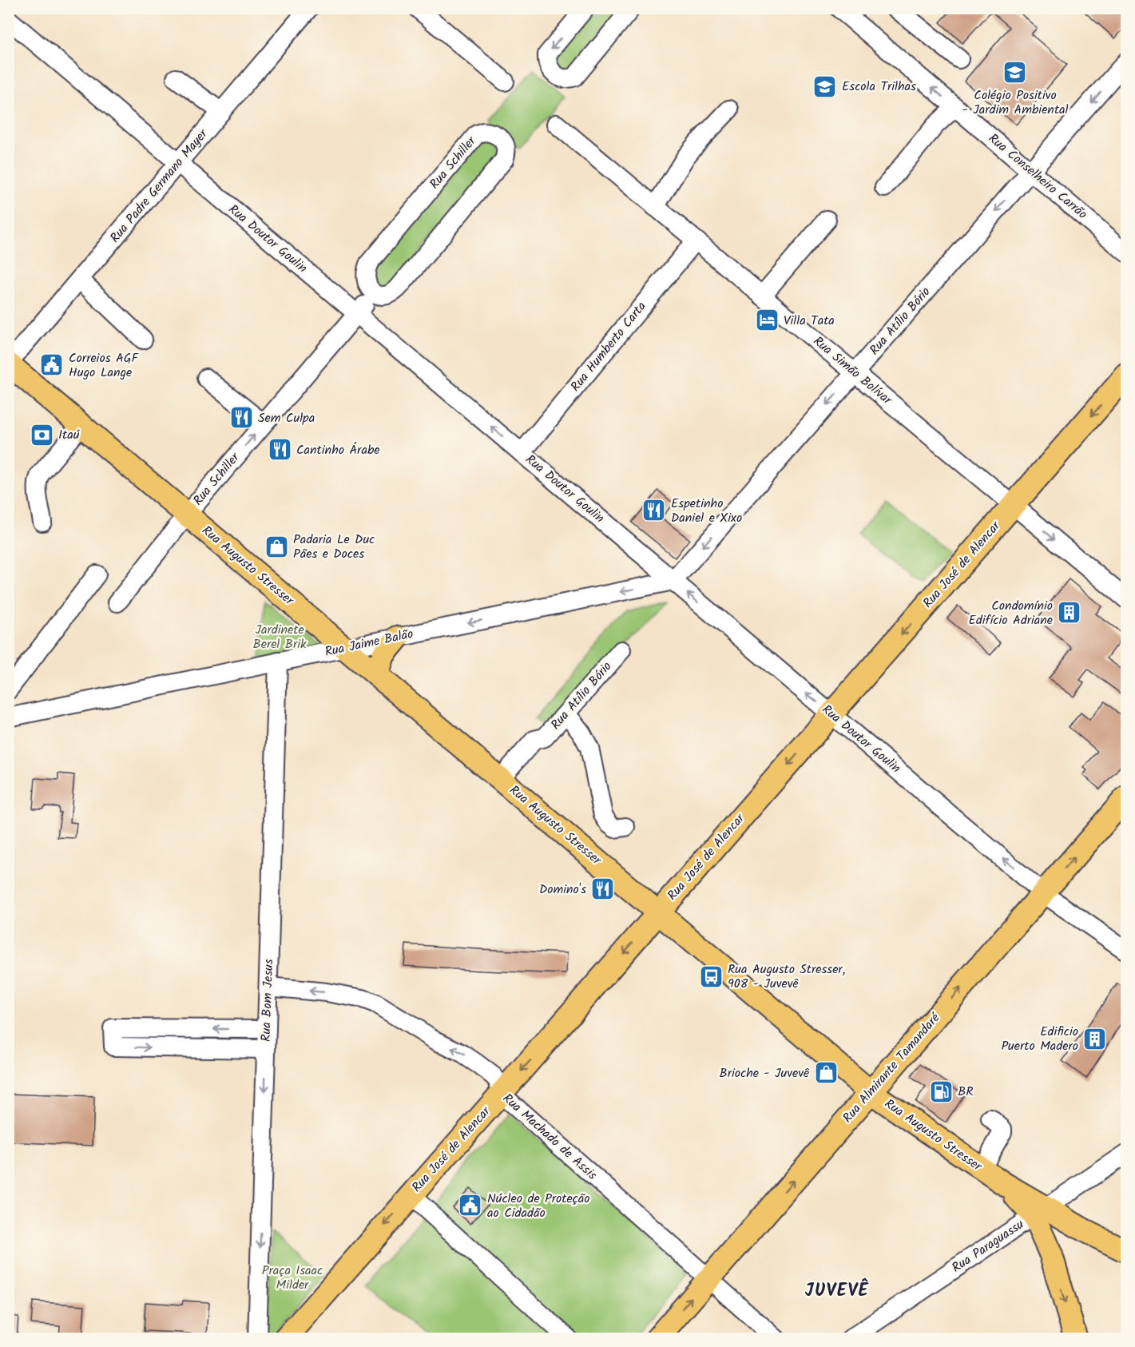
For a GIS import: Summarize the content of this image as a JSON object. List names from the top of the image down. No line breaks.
{"streets":{"main road":["Rua José de Alencar","Rua Augusto Stresser","Rua Almirante Tamandaré"],"street":["Rua Schiller","Rua Conselheiro Carrão","Rua Padre Germano Mayer","Rua Doutor Goulin","Rua Atílio Bório","Rua Humberto Carta","Rua Simão Bolívar","Rua Jaime Balão","Rua Bom Jesus","Rua Machado de Assis","Rua Paraguassu"]},"crossings":[["Rua Schiller","Rua Doutor Goulin"],["Rua Schiller","Rua Augusto Stresser"],["Rua Conselheiro Carrão","Rua Atílio Bório"],["Rua Padre Germano Mayer","Rua Doutor Goulin"],["Rua Padre Germano Mayer","Rua Augusto Stresser"],["Rua Doutor Goulin","Rua Atílio Bório"],["Rua Doutor Goulin","Rua Humberto Carta"],["Rua Doutor Goulin","Rua José de Alencar"],["Rua Doutor Goulin","Rua Jaime Balão"],["Rua Doutor Goulin","Rua Almirante Tamandaré"],["Rua Atílio Bório","Rua Simão Bolívar"],["Rua Atílio Bório","Rua Augusto Stresser"],["Rua Atílio Bório","Rua Jaime Balão"],["Rua Humberto Carta","Rua Simão Bolívar"],["Rua Simão Bolívar","Rua José de Alencar"],["Rua José de Alencar","Rua Augusto Stresser"],["Rua José de Alencar","Rua Machado de Assis"],["Rua Augusto Stresser","Rua Jaime Balão"],["Rua Augusto Stresser","Rua Almirante Tamandaré"],["Rua Augusto Stresser","Rua Paraguassu"],["Rua Jaime Balão","Rua Bom Jesus"],["Rua Bom Jesus","Rua Machado de Assis"],["Rua Almirante Tamandaré","Rua Machado de Assis"]],"one_way":["Rua Doutor Goulin","Rua José de Alencar","Rua Jaime Balão","Rua Bom Jesus","Rua Almirante Tamandaré","Rua Machado de Assis"],"districts":["JUVEVÊ"],"parks":["Jardinete Berel Brik","Praça Isaac Milder"],"places":{"school or university":["Colégio Positivo - Jardim Ambiental","Escola Trilhas"],"hotel":["Villa Tata"],"public building":["Correios AGF Hugo Lange","Núcleo de Proteção ao Cidadão"],"restaurant":["Sem Culpa","Cantinho Árabe","Espetinho Daniel e Xixo","Domino's"],"bank":["Itaú"],"shop":["Padaria Le Duc Pães e Doces","Brioche - Juvevê"],"building":["Condomínio Edifício Adriane","Edificio Puerto Madero"],"bus stop":["Rua Augusto Stresser, 908 - Juvevê"],"fuel station":["BR"]}}
